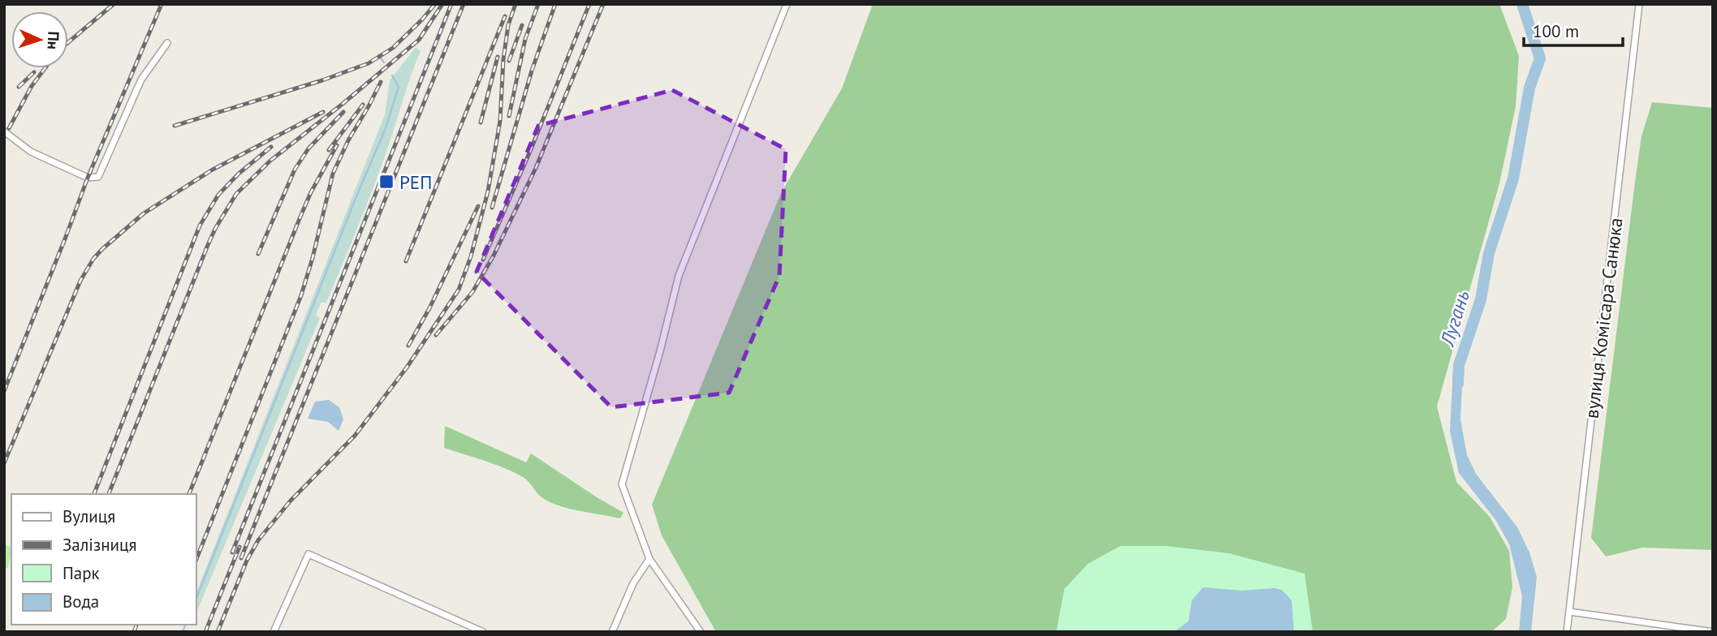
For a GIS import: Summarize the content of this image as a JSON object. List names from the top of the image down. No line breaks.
{"streets":{"street":["вулиця Комісара Санюка"]},"water":["Лугань"],"places":{"transit":["РЕП"]},"legend":["Вулиця","Залізниця","Парк","Вода"],"scale_bar":"100 m","north":"right"}
